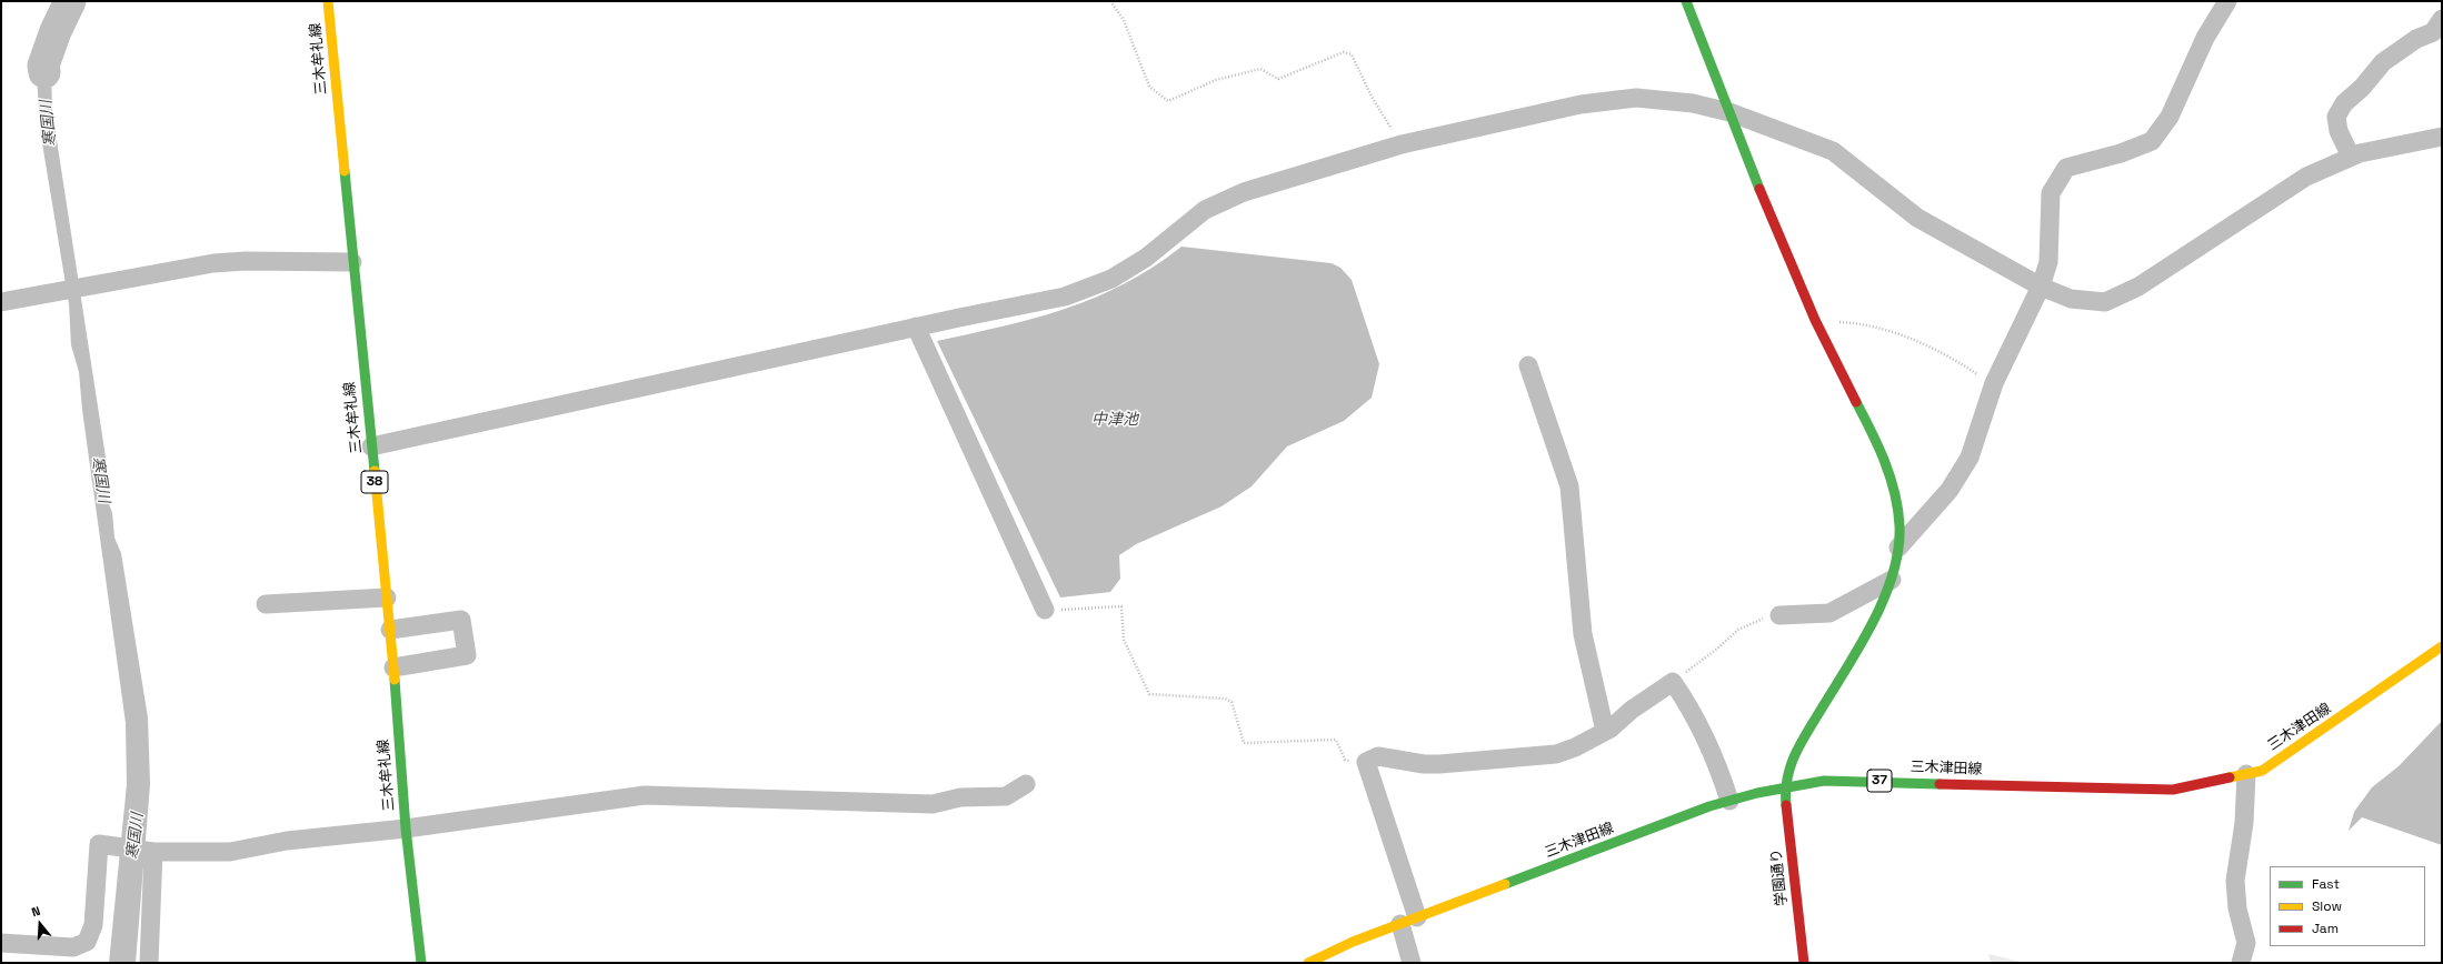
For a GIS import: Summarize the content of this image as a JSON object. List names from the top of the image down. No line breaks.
{"streets":{"main road":["三木牟礼線","38","三木津田線","37","学園通り"]},"crossings":[["三木津田線","学園通り"]],"water":["寒国川","中津池"],"legend":["Fast","Slow","Jam"],"north":"top"}
